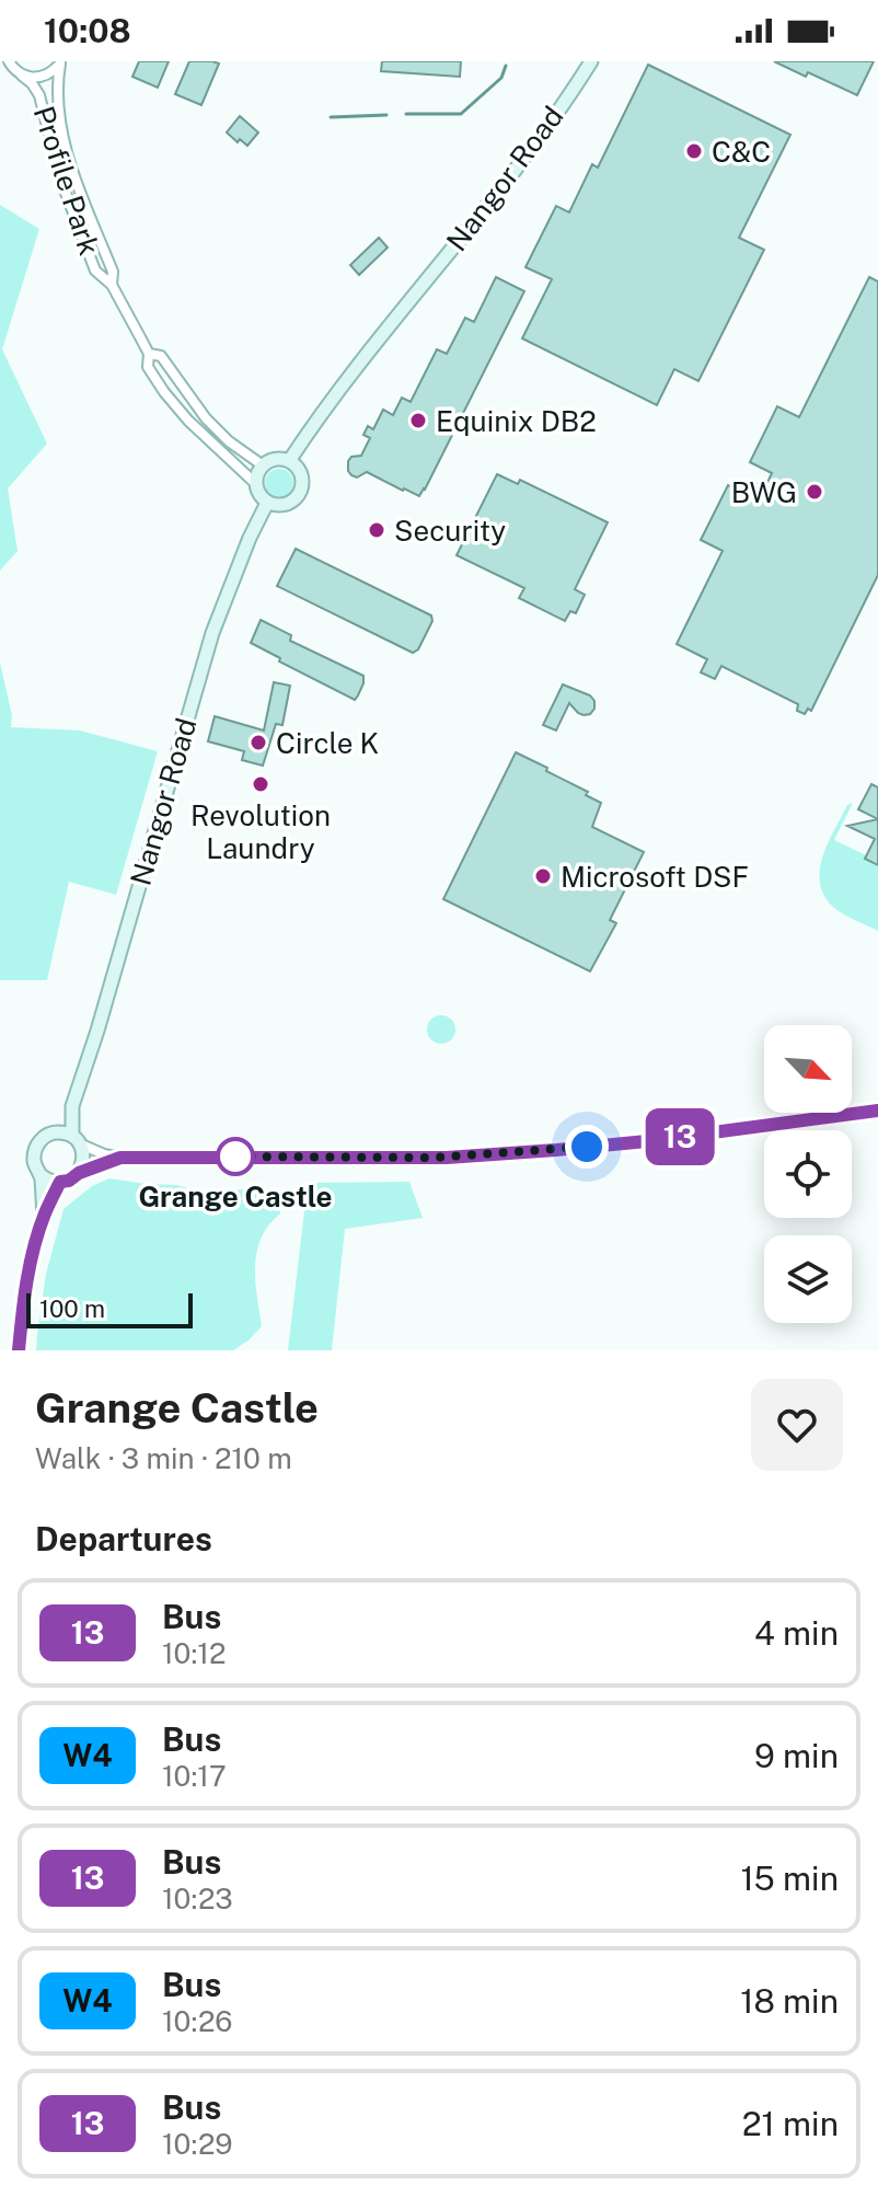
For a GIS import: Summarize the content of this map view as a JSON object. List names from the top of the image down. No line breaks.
{"streets":{"main road":["Nangor Road"],"street":["Profile Park"]},"crossings":[["Nangor Road","Profile Park"]],"places":["C&C","Equinix DB2","BWG","Security","Circle K","Revolution Laundry","Microsoft DSF","Grange Castle"],"lines":["bus line 13"],"scale_bar":"100 m","north":"bottom right","page":{"status":"10:08","on_map":"13","scale":"100 m","heading":[["Grange Castle","Walk · 3 min · 210 m"],"Departures"],"list":[{"mark":"13","name":"Bus","note":"10:12","value":"4 min"},{"mark":"W4","name":"Bus","note":"10:17","value":"9 min"},{"mark":"13","name":"Bus","note":"10:23","value":"15 min"},{"mark":"W4","name":"Bus","note":"10:26","value":"18 min"},{"mark":"13","name":"Bus","note":"10:29","value":"21 min"}]}}
